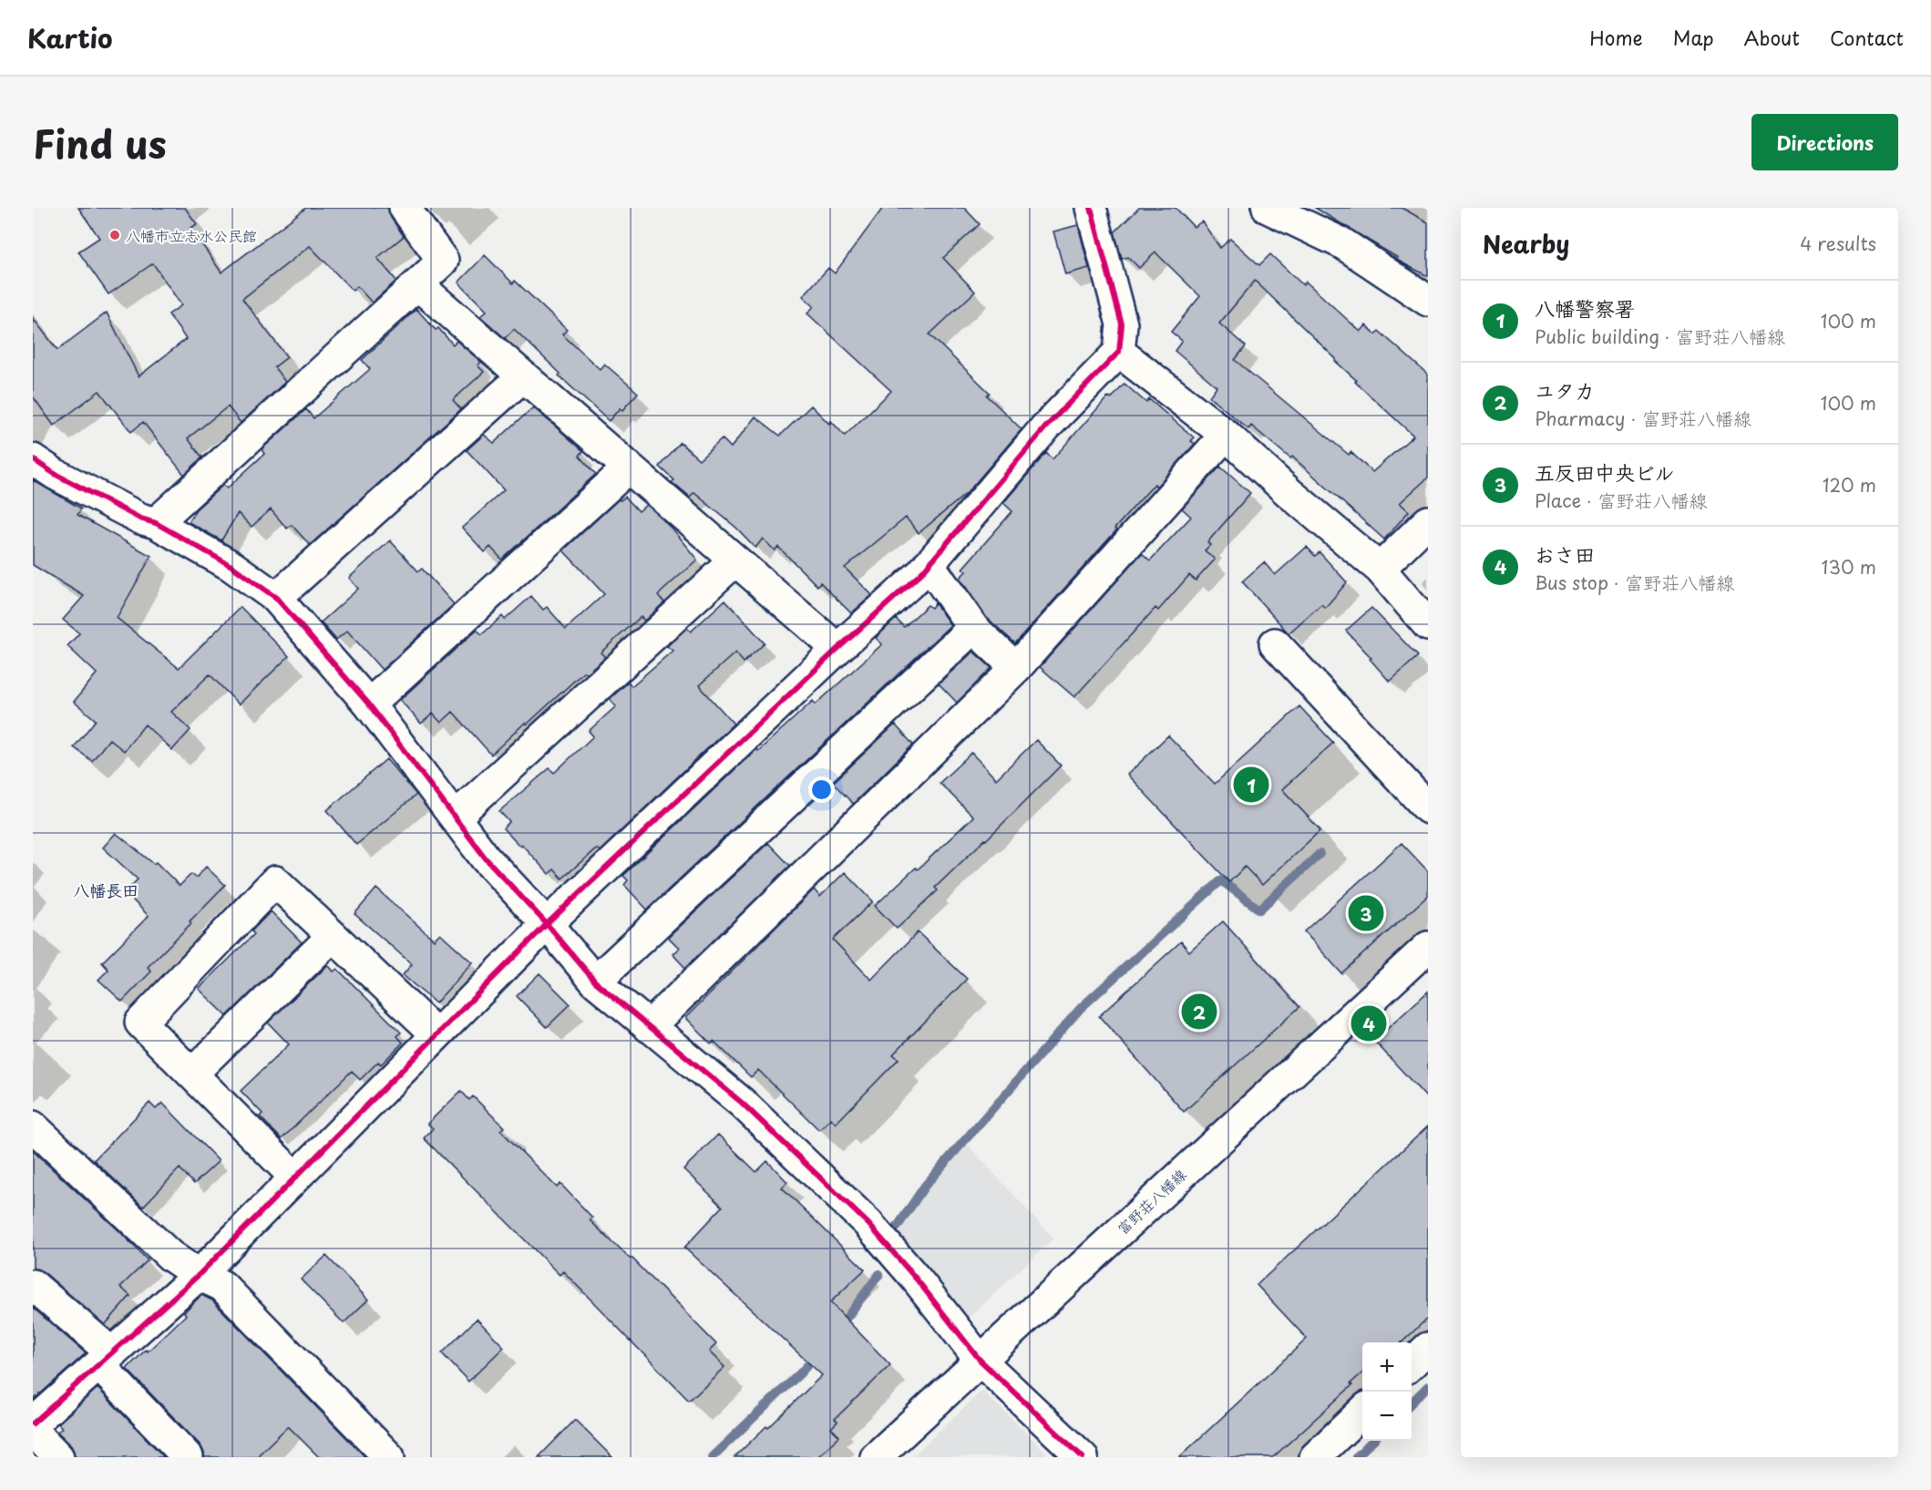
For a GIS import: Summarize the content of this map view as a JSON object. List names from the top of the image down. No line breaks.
{"streets":{"street":["富野荘八幡線"]},"districts":["八幡長田"],"places":["八幡市立志水公民館"],"page":{"header":"Kartio","nav":["Home","Map","About","Contact"],"title":"Find us","buttons":"Directions","heading":["Nearby","4 results"],"list":[{"mark":"1","name":"八幡警察署","note":"Public building · 富野荘八幡線","value":"100 m"},{"mark":"2","name":"ユタカ","note":"Pharmacy · 富野荘八幡線","value":"100 m"},{"mark":"3","name":"五反田中央ビル","note":"Place · 富野荘八幡線","value":"120 m"},{"mark":"4","name":"おさ田","note":"Bus stop · 富野荘八幡線","value":"130 m"}],"pins":["1","3","2","4"],"map_buttons":["+","−"]}}
